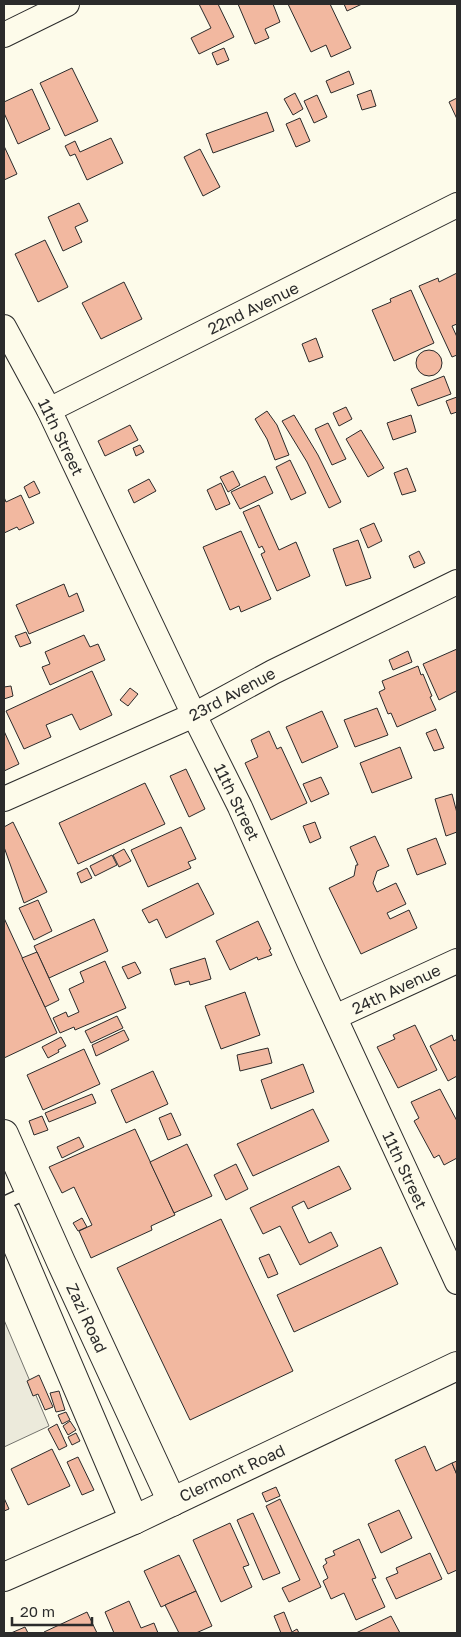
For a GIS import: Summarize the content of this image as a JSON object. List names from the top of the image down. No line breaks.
{"streets":{"street":["22nd Avenue","11th Street","23rd Avenue","24th Avenue","Zazi Road","Clermont Road"]},"crossings":[["22nd Avenue","11th Street"],["11th Street","23rd Avenue"],["11th Street","24th Avenue"],["Zazi Road","Clermont Road"]],"scale_bar":"20 m"}
